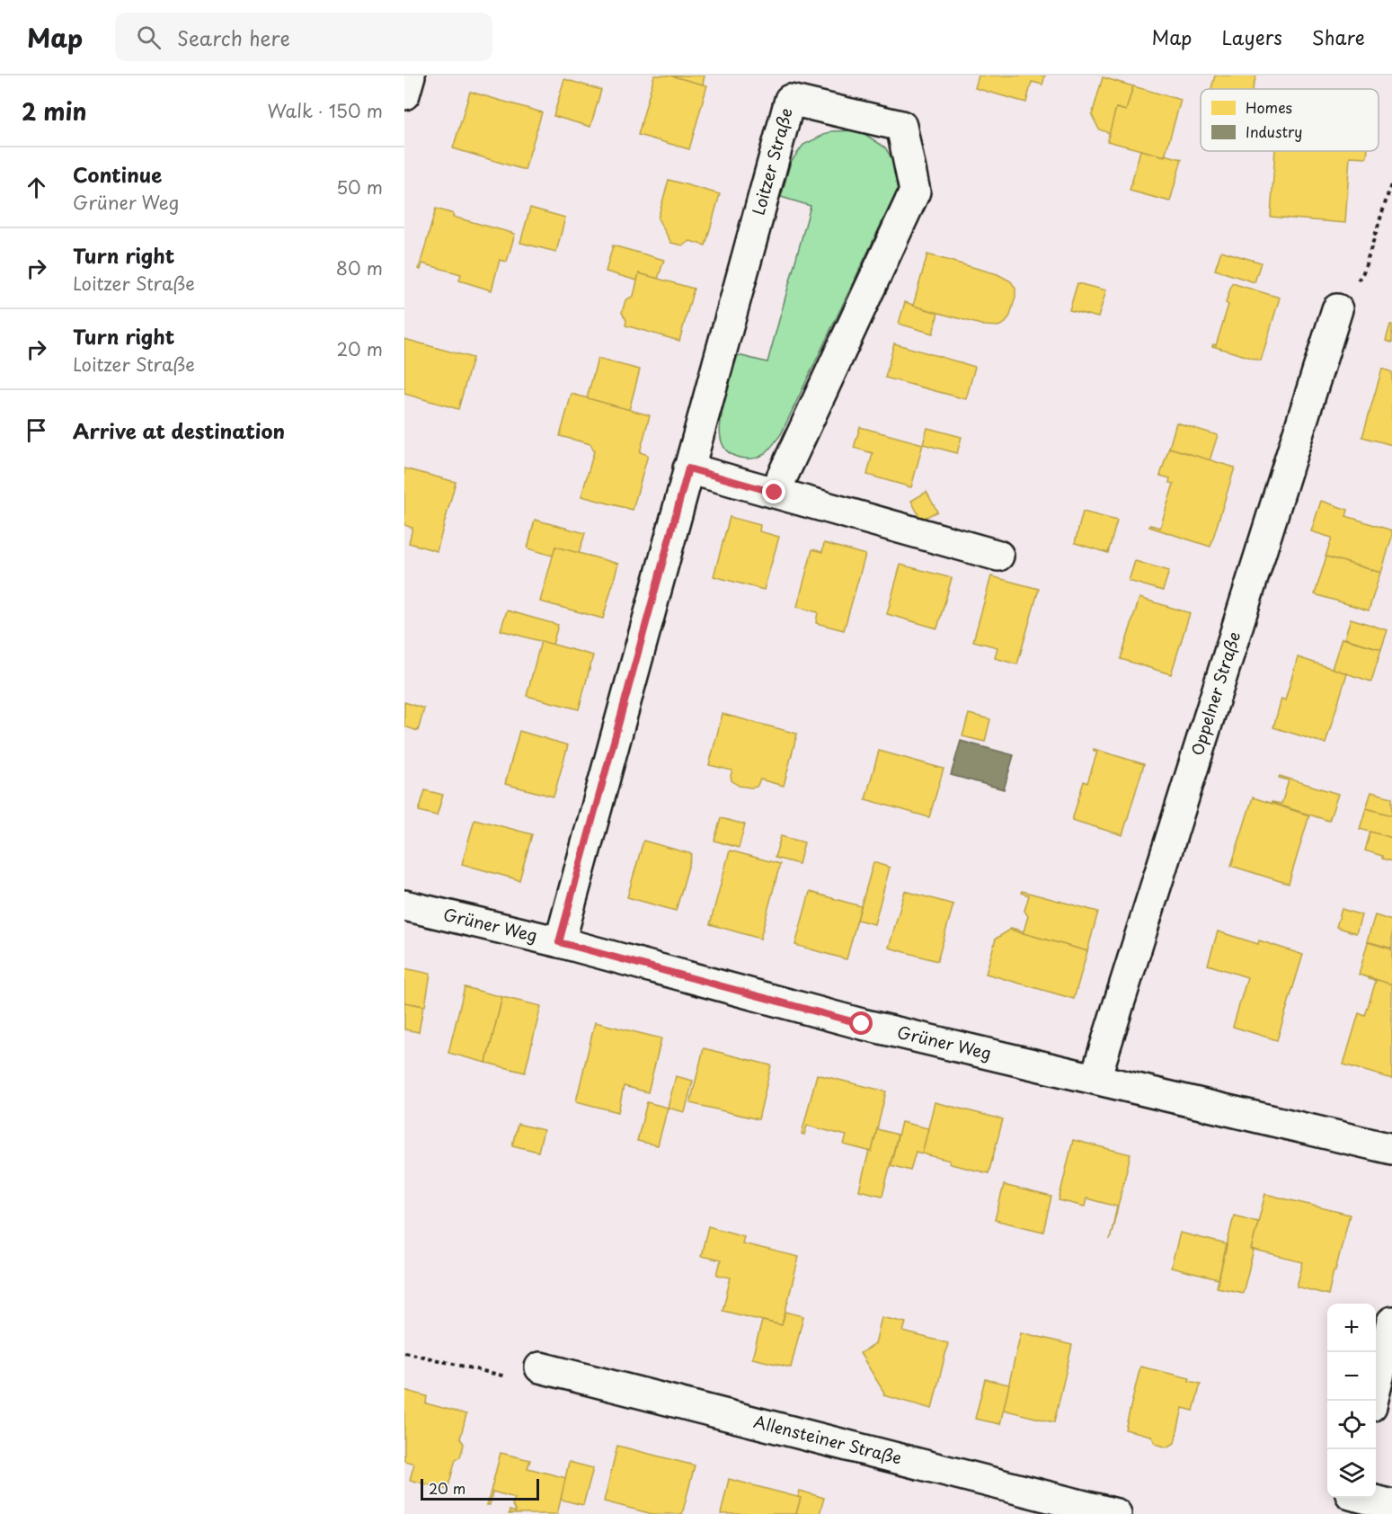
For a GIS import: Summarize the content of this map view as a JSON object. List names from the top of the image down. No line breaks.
{"streets":{"street":["Loitzer Straße","Oppelner Straße","Grüner Weg","Allensteiner Straße"]},"crossings":[["Loitzer Straße","Grüner Weg"],["Oppelner Straße","Grüner Weg"]],"legend":["Homes","Industry"],"scale_bar":"20 m","page":{"header":"Map","search":"Search here","nav":["Map","Layers","Share"],"heading":["2 min","Walk · 150 m"],"list":[["Continue","Grüner Weg","50 m"],["Turn right","Loitzer Straße","80 m"],["Turn right","Loitzer Straße","20 m"],"Arrive at destination"],"map_buttons":["+","−"],"scale":"20 m"}}
